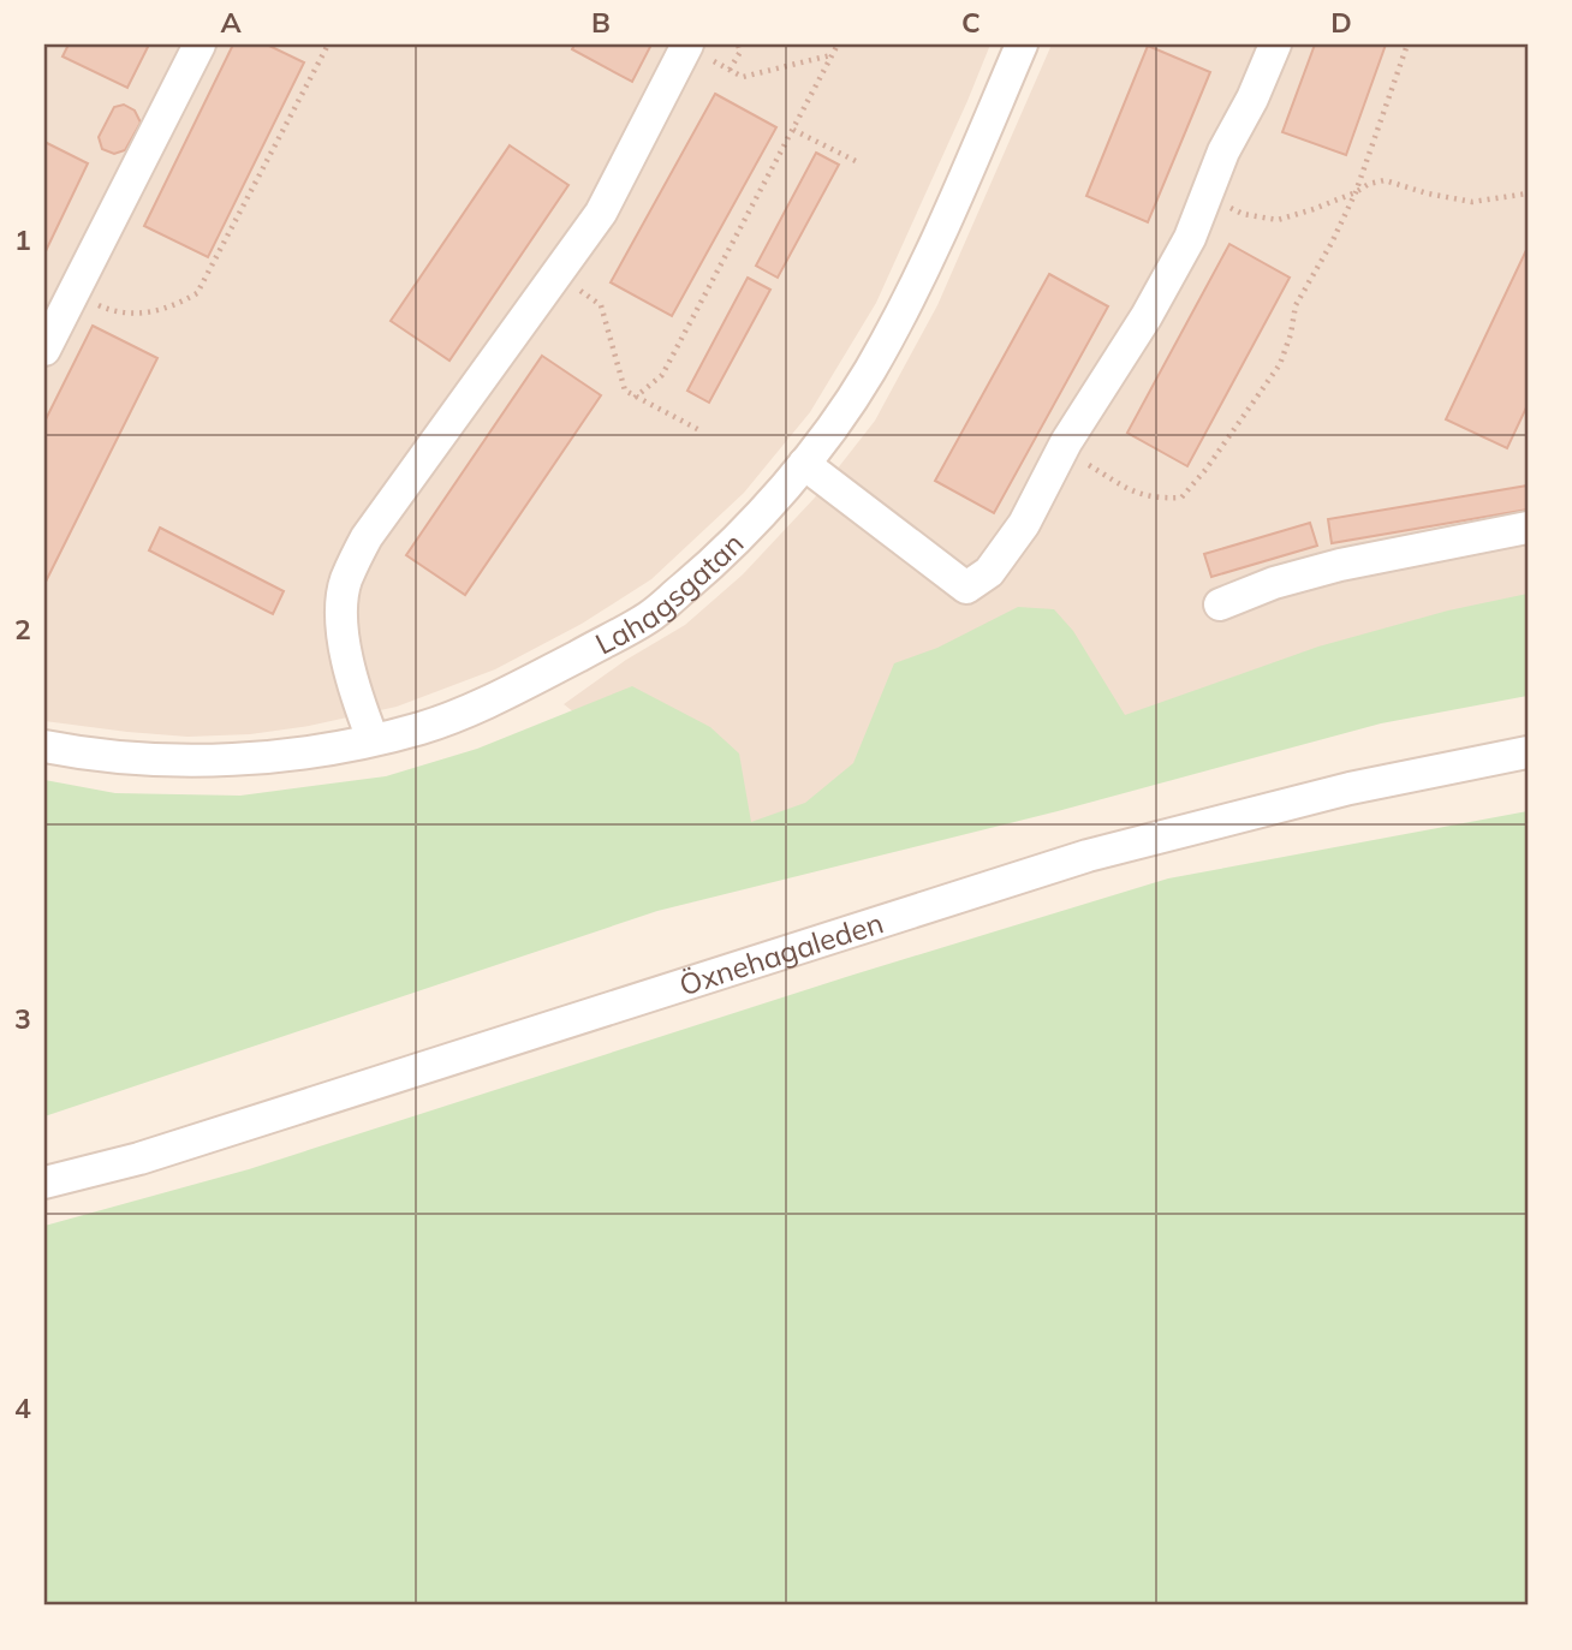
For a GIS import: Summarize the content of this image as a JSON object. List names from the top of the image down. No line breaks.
{"streets":{"street":["Lahagsgatan","Öxnehagaleden"]},"grid":{"columns":["A","B","C","D"],"rows":["1","2","3","4"]}}
